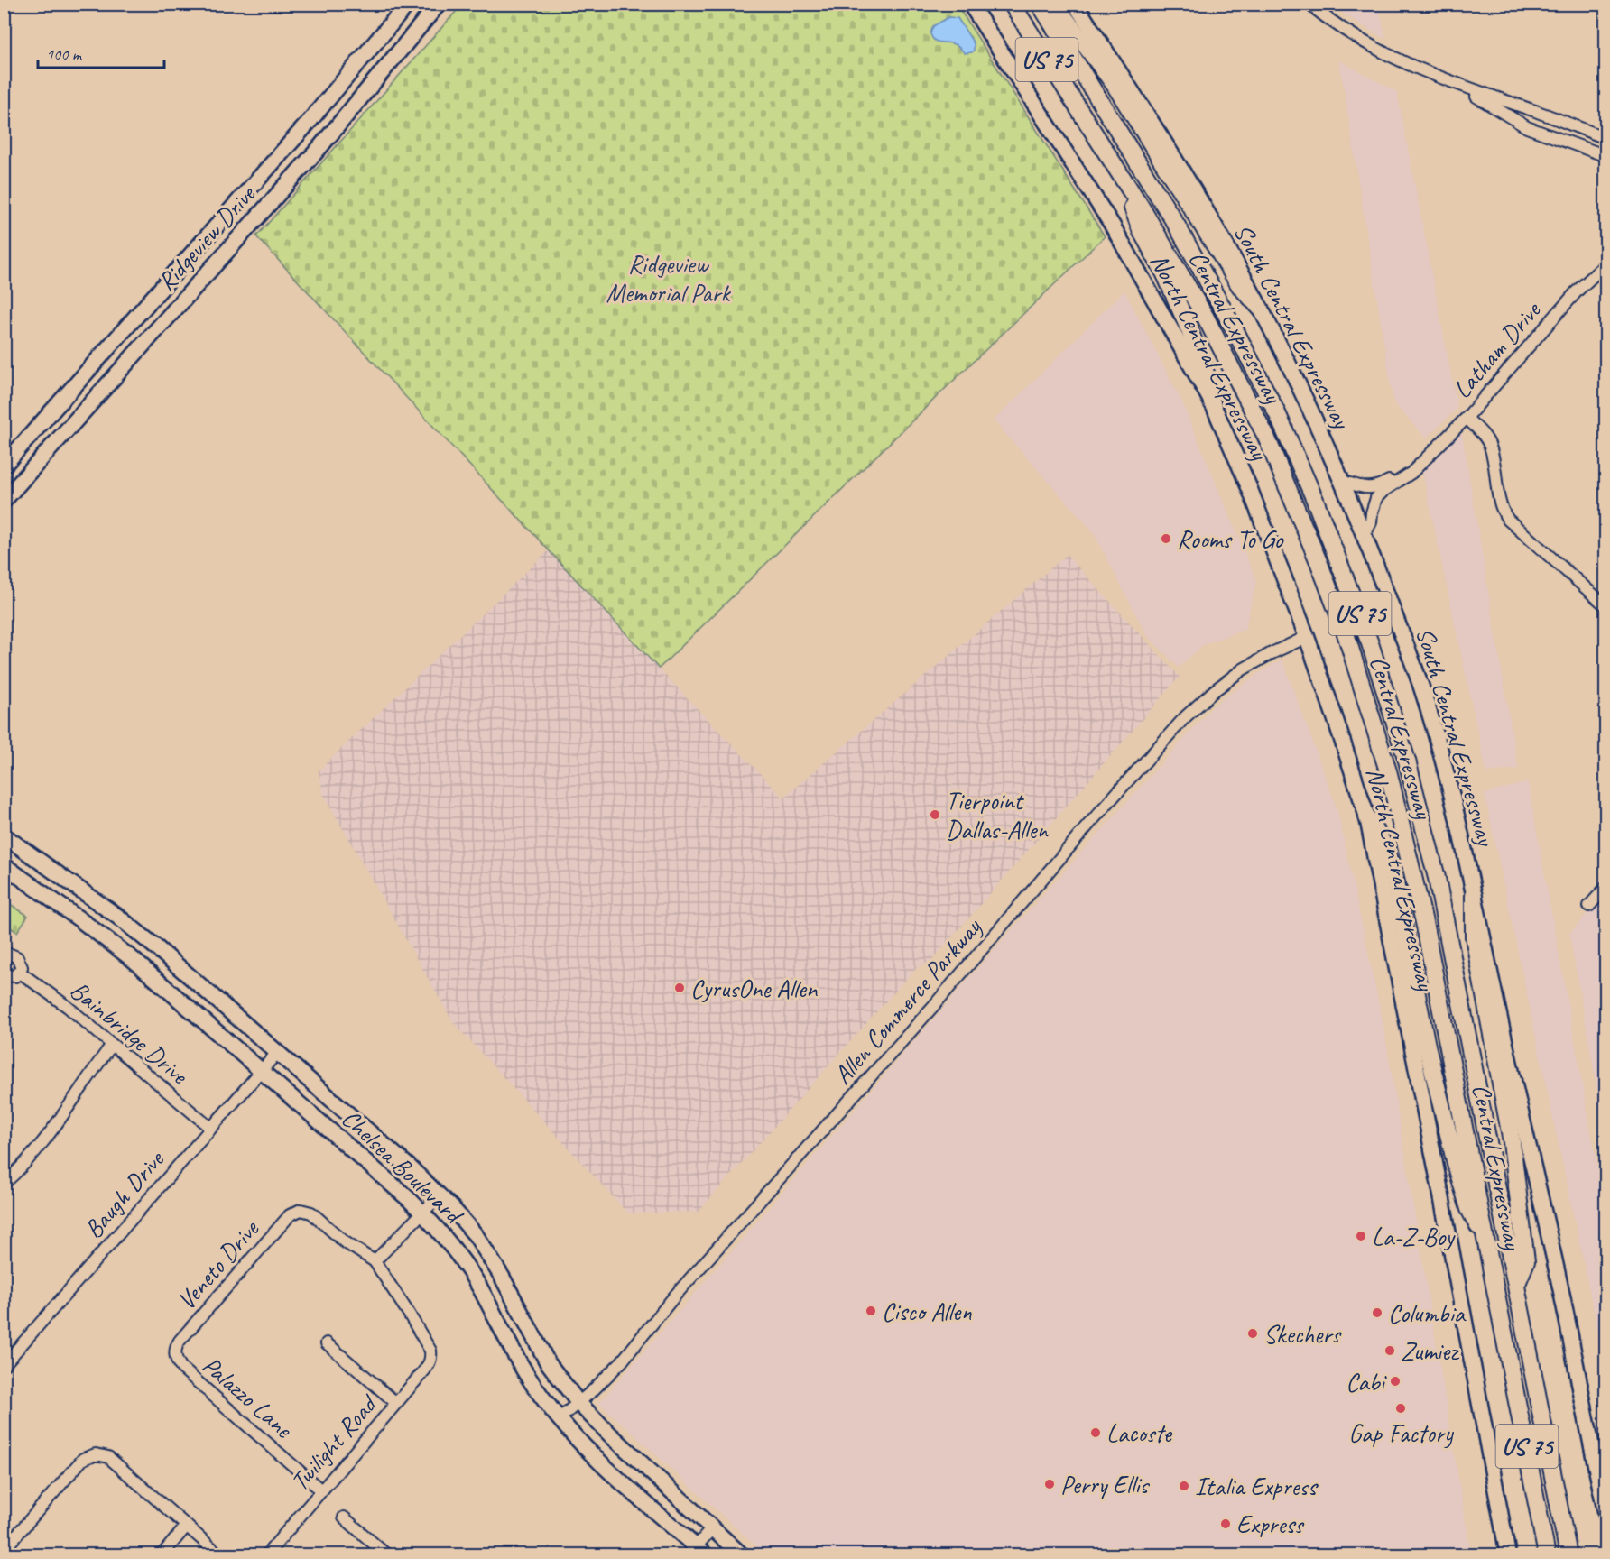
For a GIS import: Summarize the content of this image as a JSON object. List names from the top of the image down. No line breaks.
{"streets":{"highway":["US 75","Central Expressway"],"main road":["Ridgeview Drive","South Central Expressway","North Central Expressway","Chelsea Boulevard"],"street":["Latham Drive","Allen Commerce Parkway","Bainbridge Drive","Baugh Drive","Veneto Drive","Palazzo Lane","Twilight Road"]},"crossings":[["South Central Expressway","Latham Drive"],["North Central Expressway","Allen Commerce Parkway"],["Allen Commerce Parkway","Chelsea Boulevard"],["Bainbridge Drive","Baugh Drive"],["Chelsea Boulevard","Baugh Drive"],["Veneto Drive","Palazzo Lane"],["Veneto Drive","Twilight Road"],["Palazzo Lane","Twilight Road"]],"parks":["Ridgeview Memorial Park"],"places":["Rooms To Go","Tierpoint Dallas-Allen","CyrusOne Allen","La-Z-Boy","Cisco Allen","Columbia","Skechers","Zumiez","Cabi","Gap Factory","Lacoste","Perry Ellis","Italia Express","Express"],"scale_bar":"100 m"}
